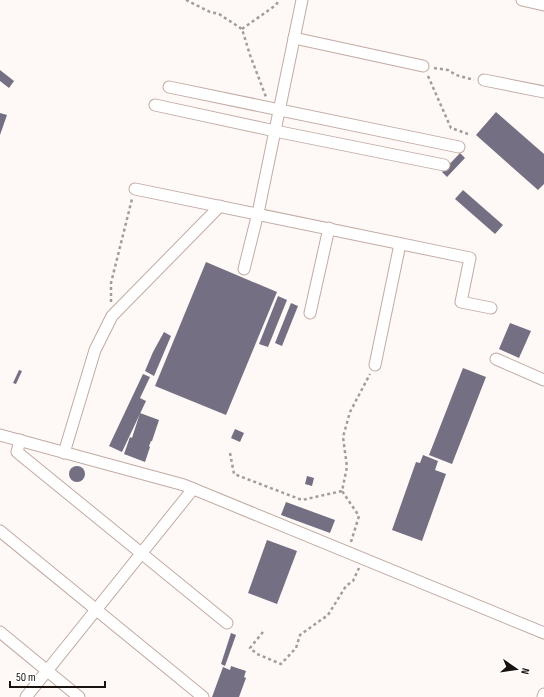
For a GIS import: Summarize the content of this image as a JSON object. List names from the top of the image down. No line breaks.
{"scale_bar":"50 m","north":"right"}
